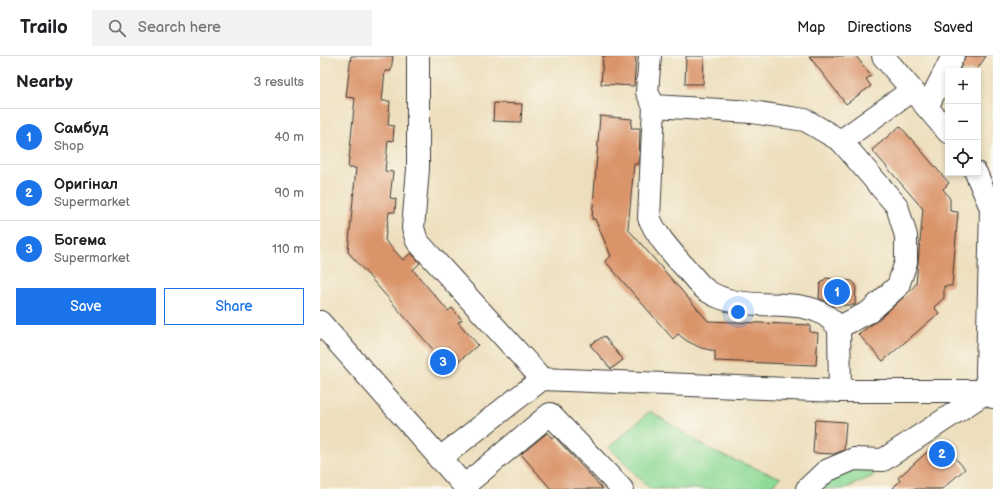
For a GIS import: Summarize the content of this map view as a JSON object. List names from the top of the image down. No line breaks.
{"page":{"header":"Trailo","search":"Search here","nav":["Map","Directions","Saved"],"heading":["Nearby","3 results"],"map_buttons":["+","−"],"list":[{"mark":"1","name":"Самбуд","note":"Shop","value":"40 m"},{"mark":"2","name":"Оригінал","note":"Supermarket","value":"90 m"},{"mark":"3","name":"Богема","note":"Supermarket","value":"110 m"}],"buttons":["Save","Share"],"pins":["1","3","2"]}}
